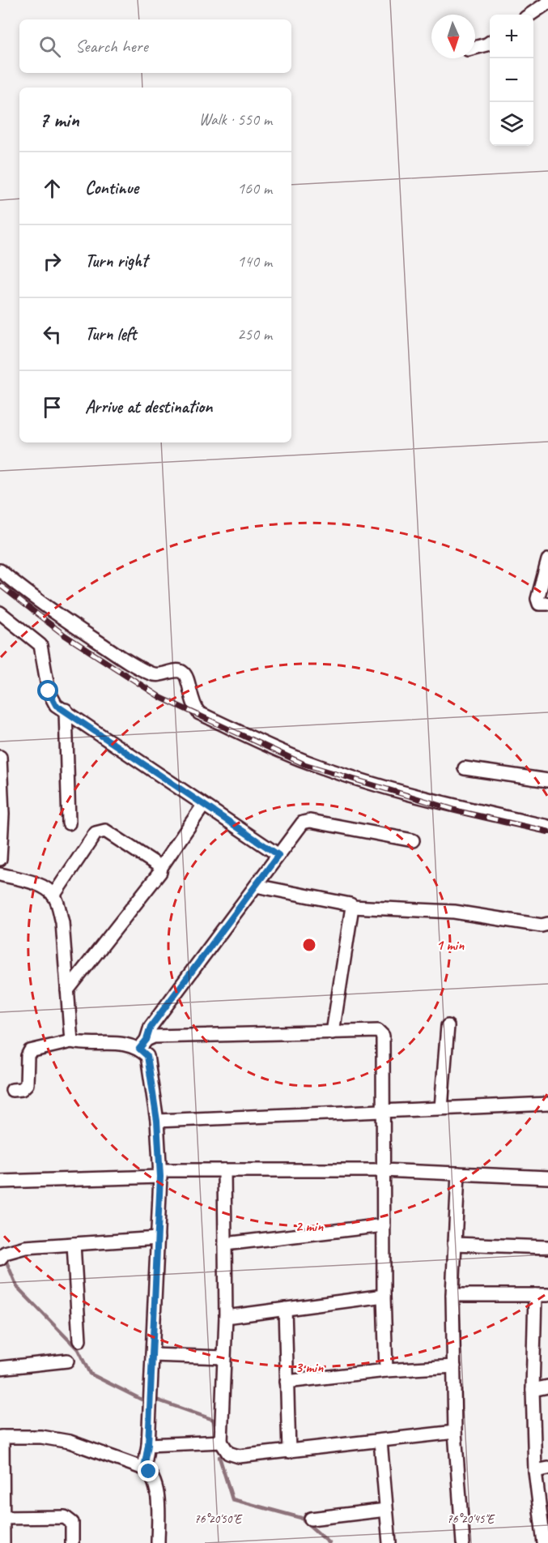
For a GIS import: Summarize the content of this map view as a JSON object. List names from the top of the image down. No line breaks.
{"north":"bottom","page":{"map_buttons":["+","−"],"search":"Search here","heading":["7 min","Walk · 550 m"],"list":[["Continue","160 m"],["Turn right","140 m"],["Turn left","250 m"],"Arrive at destination"]},"coordinates":["76°20'50\"E","76°20'45\"E"],"rings":["1 min","2 min","3 min"]}
